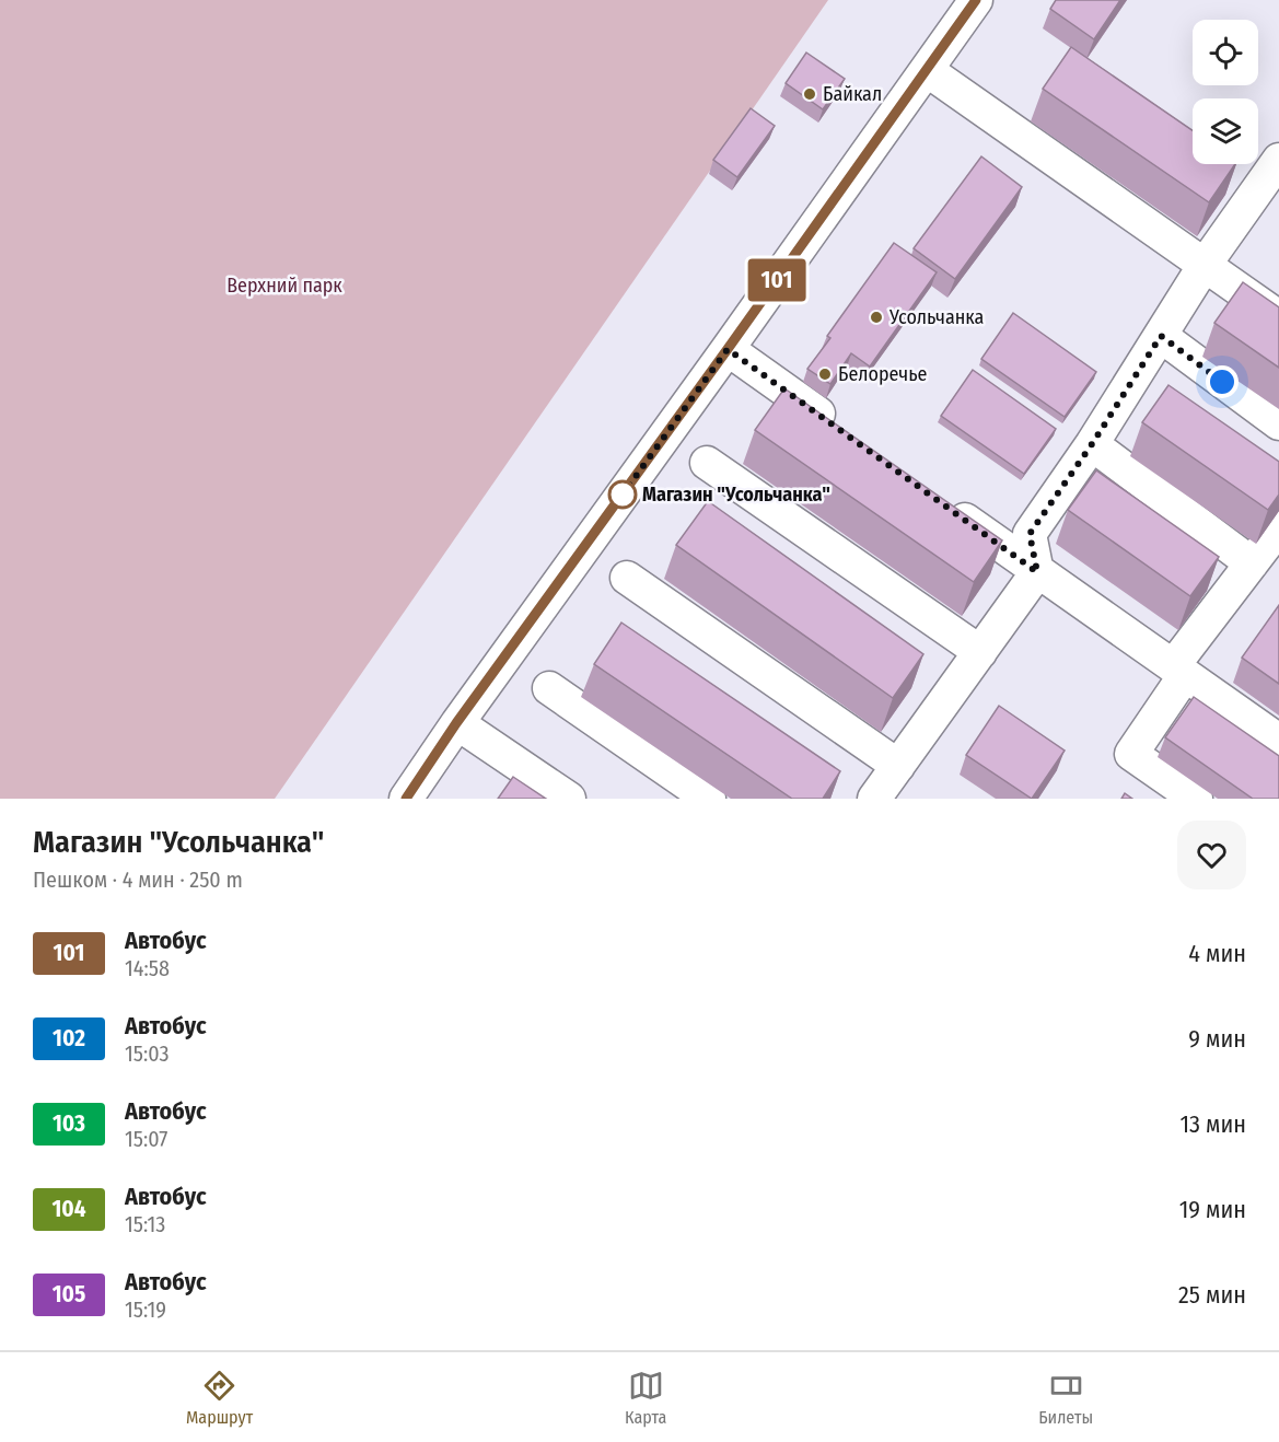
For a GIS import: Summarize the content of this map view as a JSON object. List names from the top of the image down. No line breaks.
{"parks":["Верхний парк"],"places":["Байкал","Усольчанка","Белоречье","Магазин \"Усольчанка\""],"lines":["bus line 101"],"page":{"on_map":"101","heading":["Магазин \"Усольчанка\"","Пешком · 4 мин · 250 m"],"list":[{"mark":"101","name":"Автобус","note":"14:58","value":"4 мин"},{"mark":"102","name":"Автобус","note":"15:03","value":"9 мин"},{"mark":"103","name":"Автобус","note":"15:07","value":"13 мин"},{"mark":"104","name":"Автобус","note":"15:13","value":"19 мин"},{"mark":"105","name":"Автобус","note":"15:19","value":"25 мин"}],"tabs":["Маршрут","Карта","Билеты"]}}
